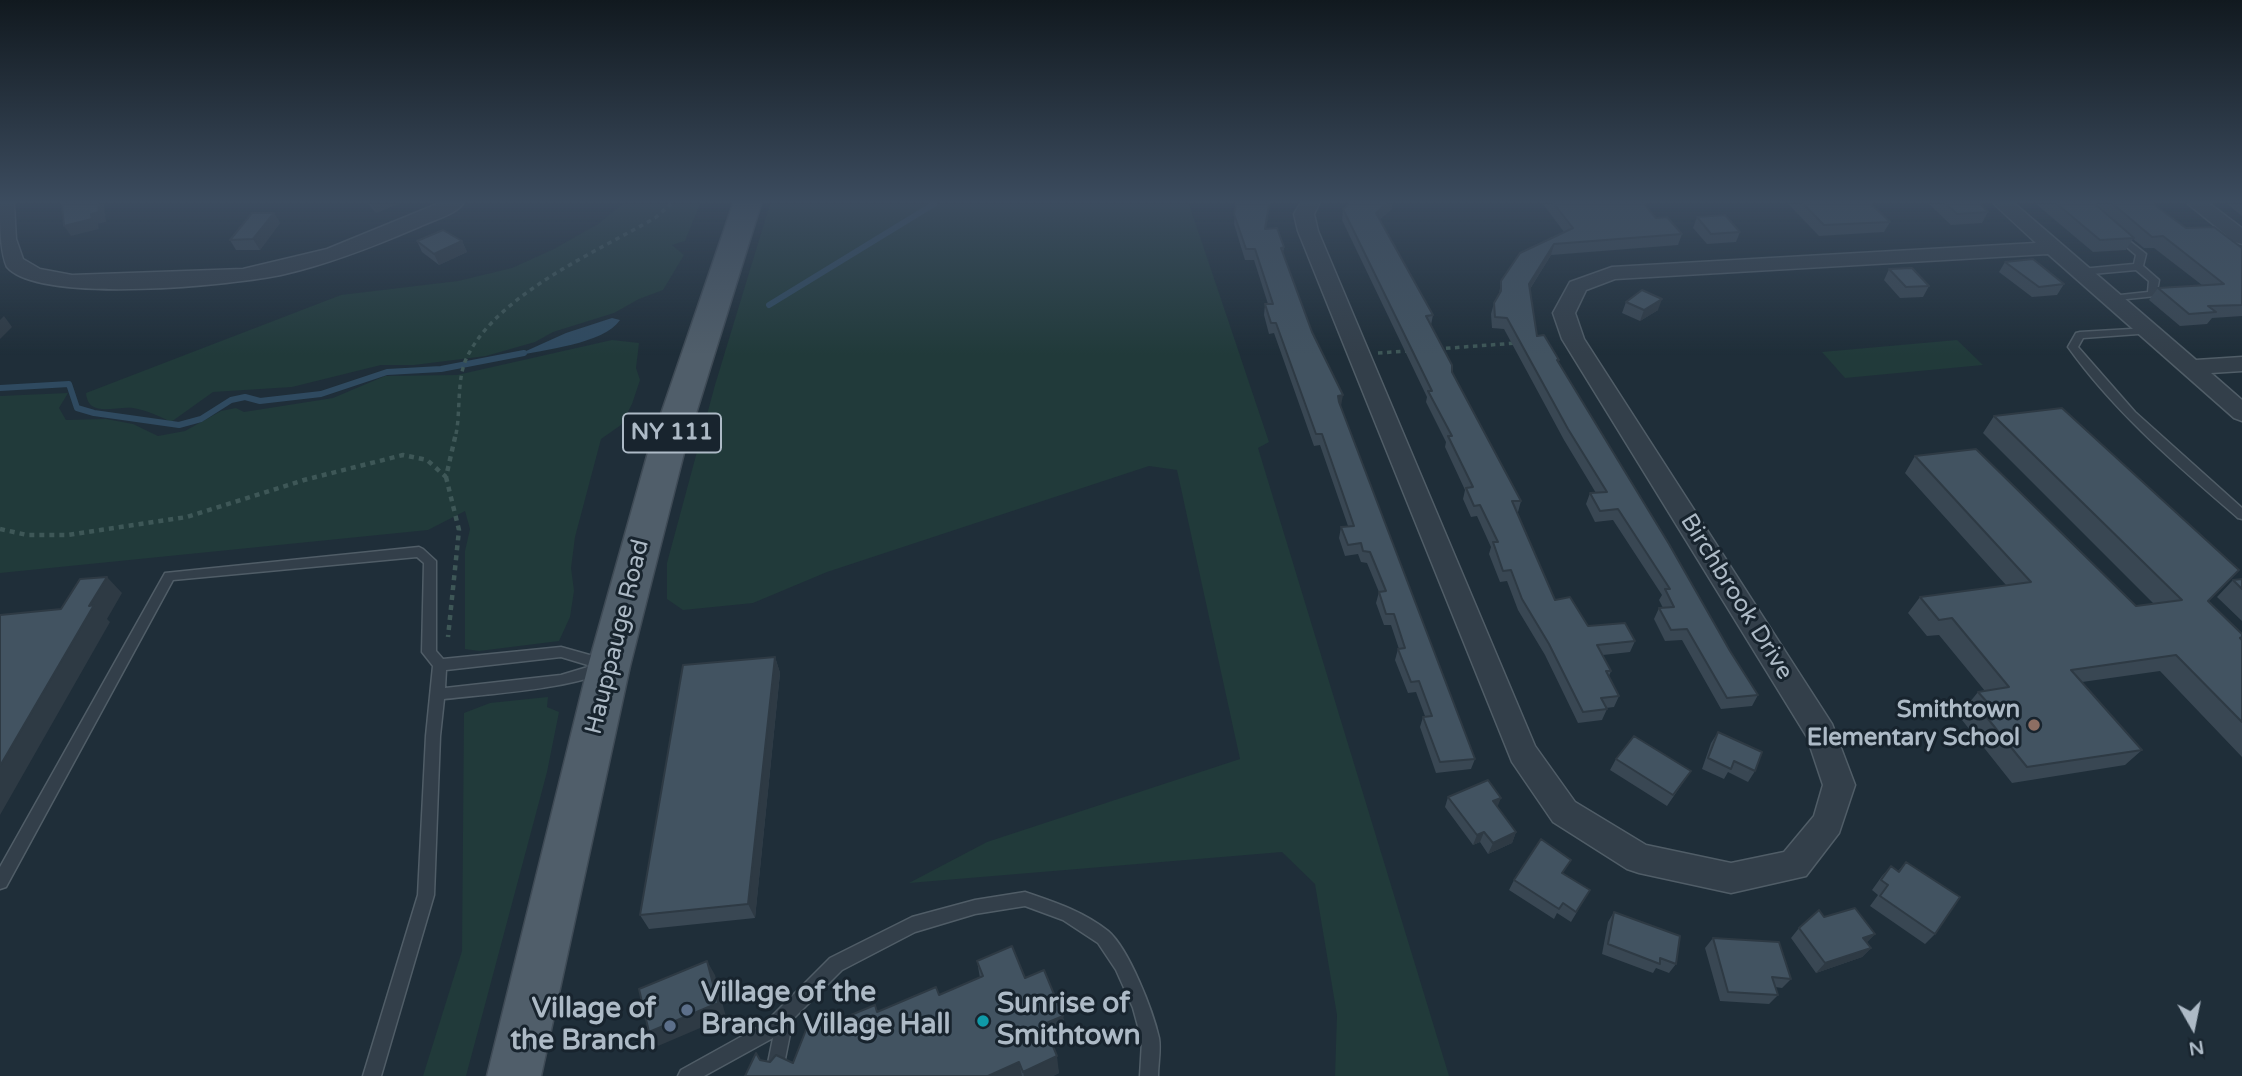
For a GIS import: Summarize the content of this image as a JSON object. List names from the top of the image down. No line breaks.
{"streets":{"main road":["NY 111","Hauppauge Road"],"street":["Birchbrook Drive"]},"places":["Smithtown Elementary School","Village of the Branch Village Hall","Sunrise of Smithtown","Village of the Branch"],"north":"bottom"}
